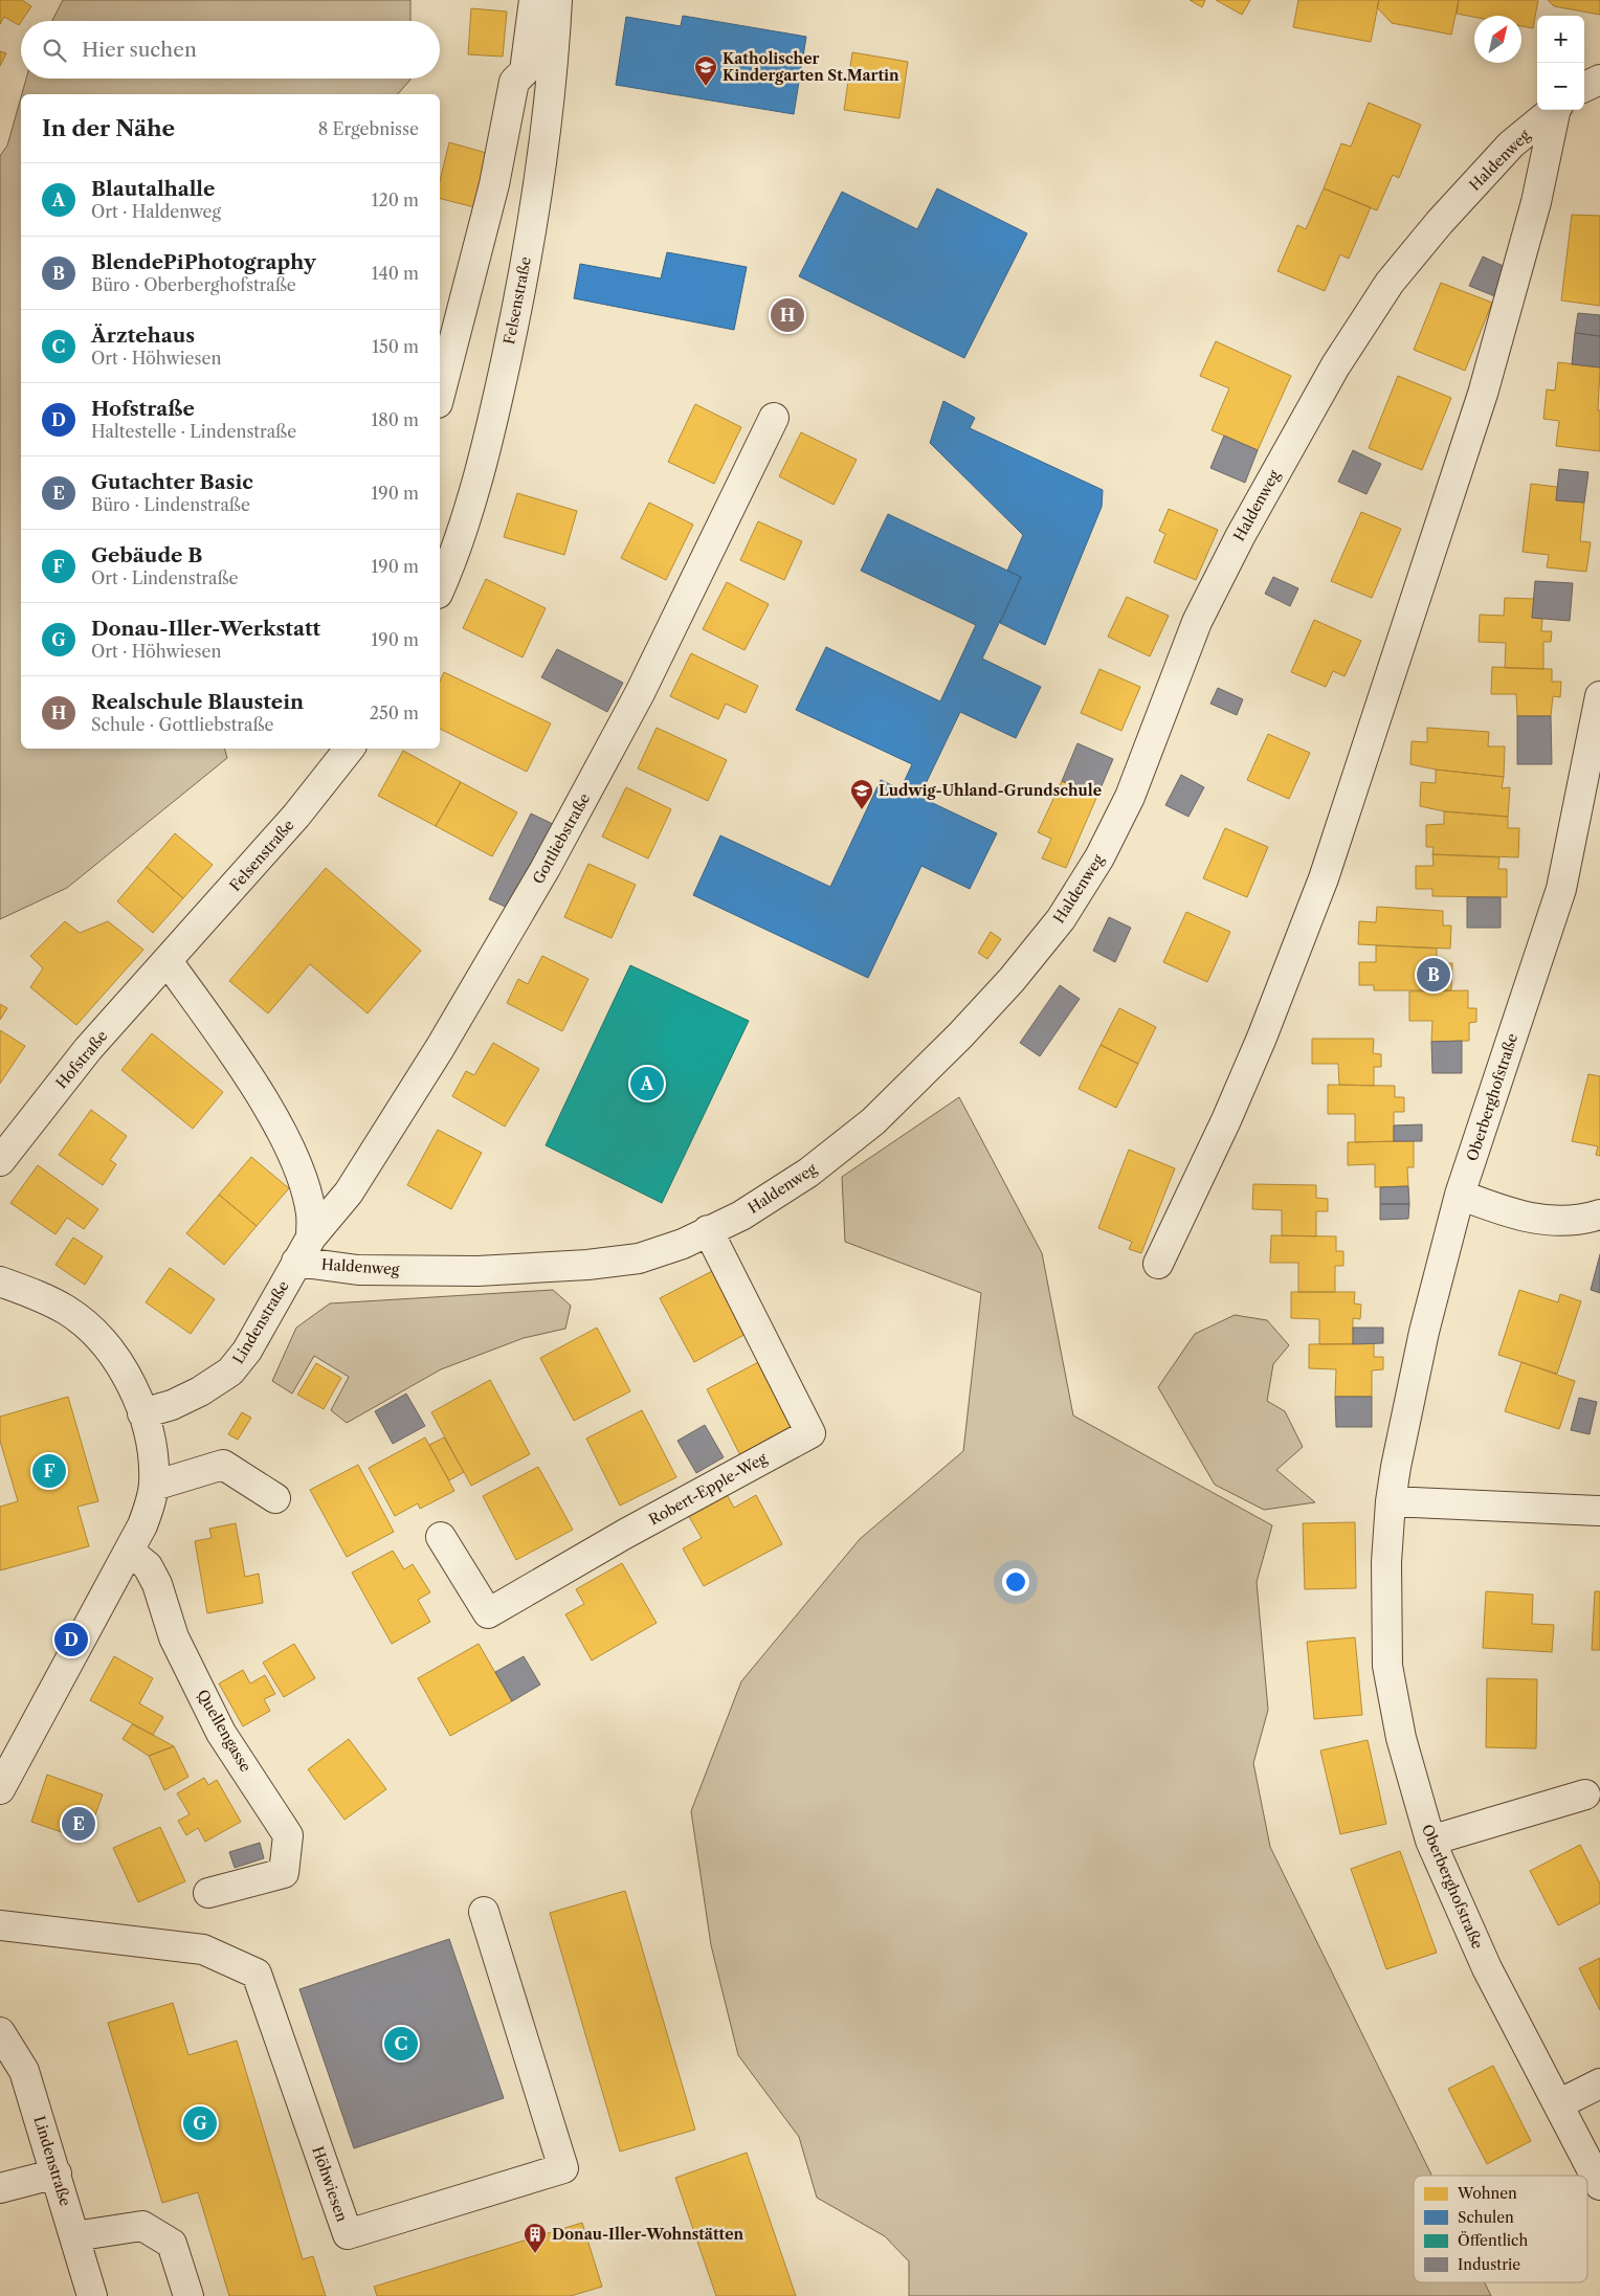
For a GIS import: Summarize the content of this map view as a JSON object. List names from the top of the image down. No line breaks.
{"streets":{"street":["Haldenweg","Felsenstraße","Gottliebstraße","Hofstraße","Oberberghofstraße","Lindenstraße","Robert-Epple-Weg","Quellengasse","Höhwiesen"]},"crossings":[["Haldenweg","Lindenstraße"],["Haldenweg","Robert-Epple-Weg"],["Felsenstraße","Hofstraße"],["Gottliebstraße","Lindenstraße"]],"places":{"school or university":["Katholischer Kindergarten St.Martin","Ludwig-Uhland-Grundschule"],"building":["Donau-Iller-Wohnstätten"]},"legend":["Wohnen","Schulen","Öffentlich","Industrie"],"north":"top right","page":{"map_buttons":["+","−"],"search":"Hier suchen","heading":["In der Nähe","8 Ergebnisse"],"list":[{"mark":"A","name":"Blautalhalle","note":"Ort · Haldenweg","value":"120 m"},{"mark":"B","name":"BlendePiPhotography","note":"Büro · Oberberghofstraße","value":"140 m"},{"mark":"C","name":"Ärztehaus","note":"Ort · Höhwiesen","value":"150 m"},{"mark":"D","name":"Hofstraße","note":"Haltestelle · Lindenstraße","value":"180 m"},{"mark":"E","name":"Gutachter Basic","note":"Büro · Lindenstraße","value":"190 m"},{"mark":"F","name":"Gebäude B","note":"Ort · Lindenstraße","value":"190 m"},{"mark":"G","name":"Donau-Iller-Werkstatt","note":"Ort · Höhwiesen","value":"190 m"},{"mark":"H","name":"Realschule Blaustein","note":"Schule · Gottliebstraße","value":"250 m"}],"pins":["H","B","A","F","D","E","C","G"]}}
